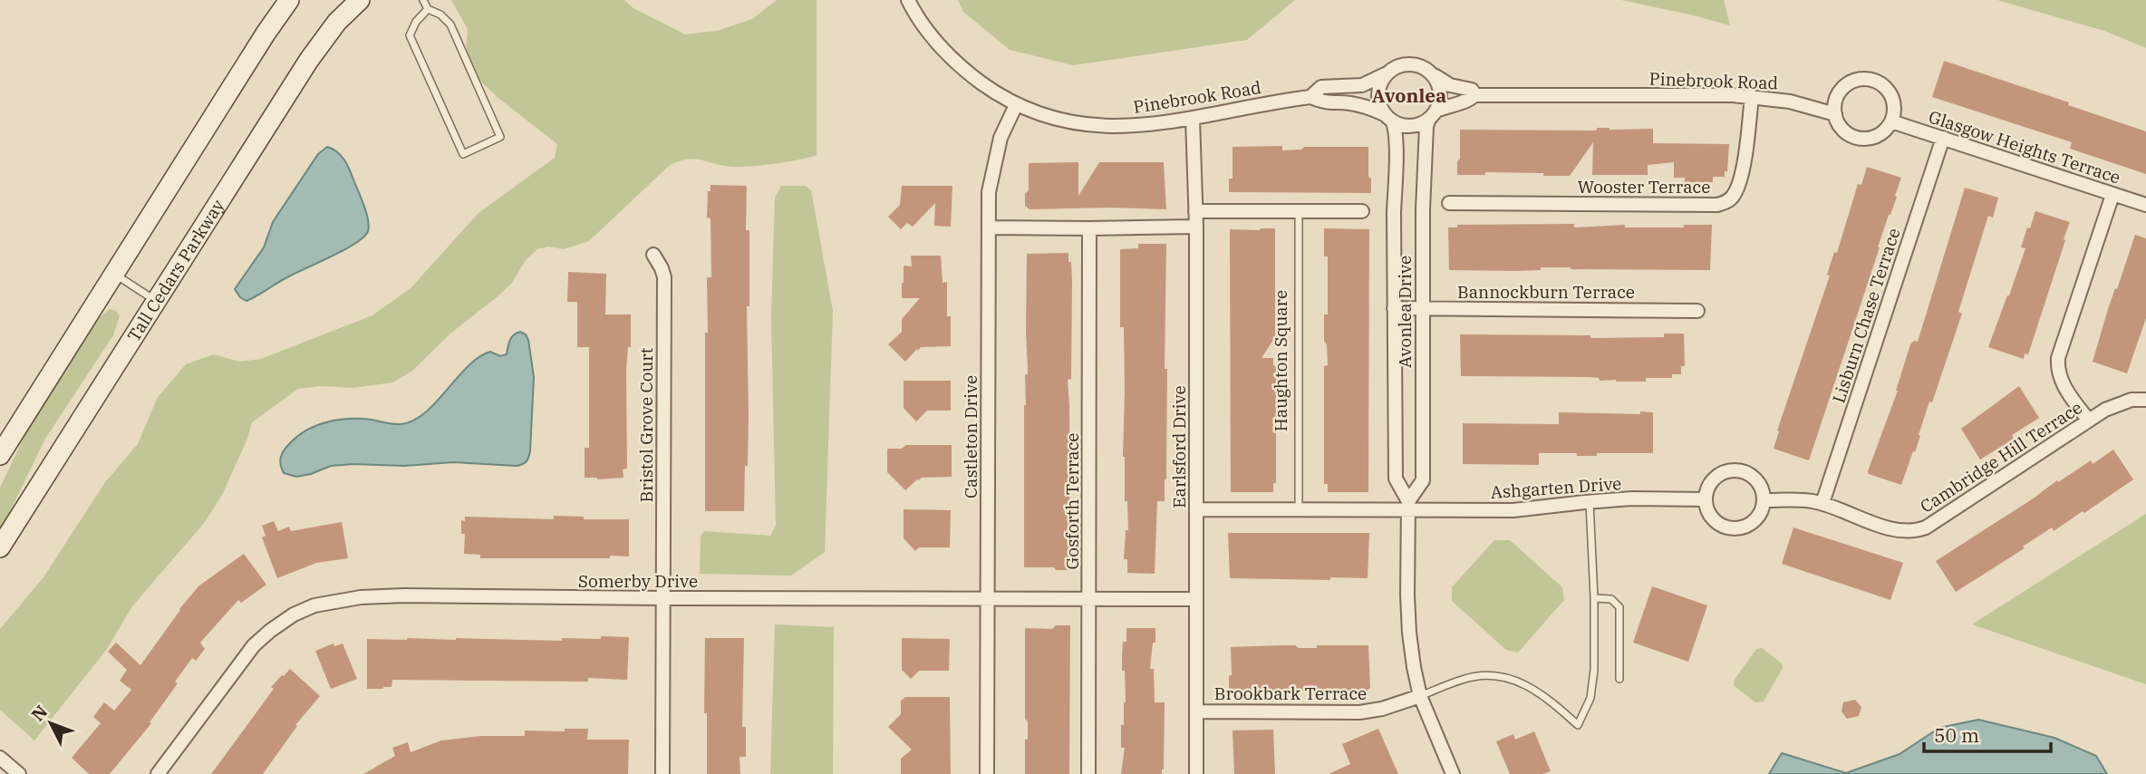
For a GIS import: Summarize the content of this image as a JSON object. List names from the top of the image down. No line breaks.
{"streets":{"main road":["Tall Cedars Parkway"],"street":["Pinebrook Road","Glasgow Heights Terrace","Wooster Terrace","Bannockburn Terrace","Avonlea Drive","Lisburn Chase Terrace","Bristol Grove Court","Castleton Drive","Earlsford Drive","Cambridge Hill Terrace","Ashgarten Drive","Gosforth Terrace","Somerby Drive","Brookbark Terrace"],"lane":["Haughton Square"]},"crossings":[["Pinebrook Road","Glasgow Heights Terrace"],["Pinebrook Road","Wooster Terrace"],["Pinebrook Road","Avonlea Drive"],["Pinebrook Road","Castleton Drive"],["Pinebrook Road","Earlsford Drive"],["Glasgow Heights Terrace","Lisburn Chase Terrace"],["Bannockburn Terrace","Avonlea Drive"],["Avonlea Drive","Ashgarten Drive"],["Avonlea Drive","Brookbark Terrace"],["Lisburn Chase Terrace","Cambridge Hill Terrace"],["Bristol Grove Court","Somerby Drive"],["Castleton Drive","Somerby Drive"],["Earlsford Drive","Somerby Drive"],["Earlsford Drive","Brookbark Terrace"],["Cambridge Hill Terrace","Ashgarten Drive"],["Gosforth Terrace","Somerby Drive"]],"districts":["Avonlea"],"scale_bar":"50 m","north":"top left"}
